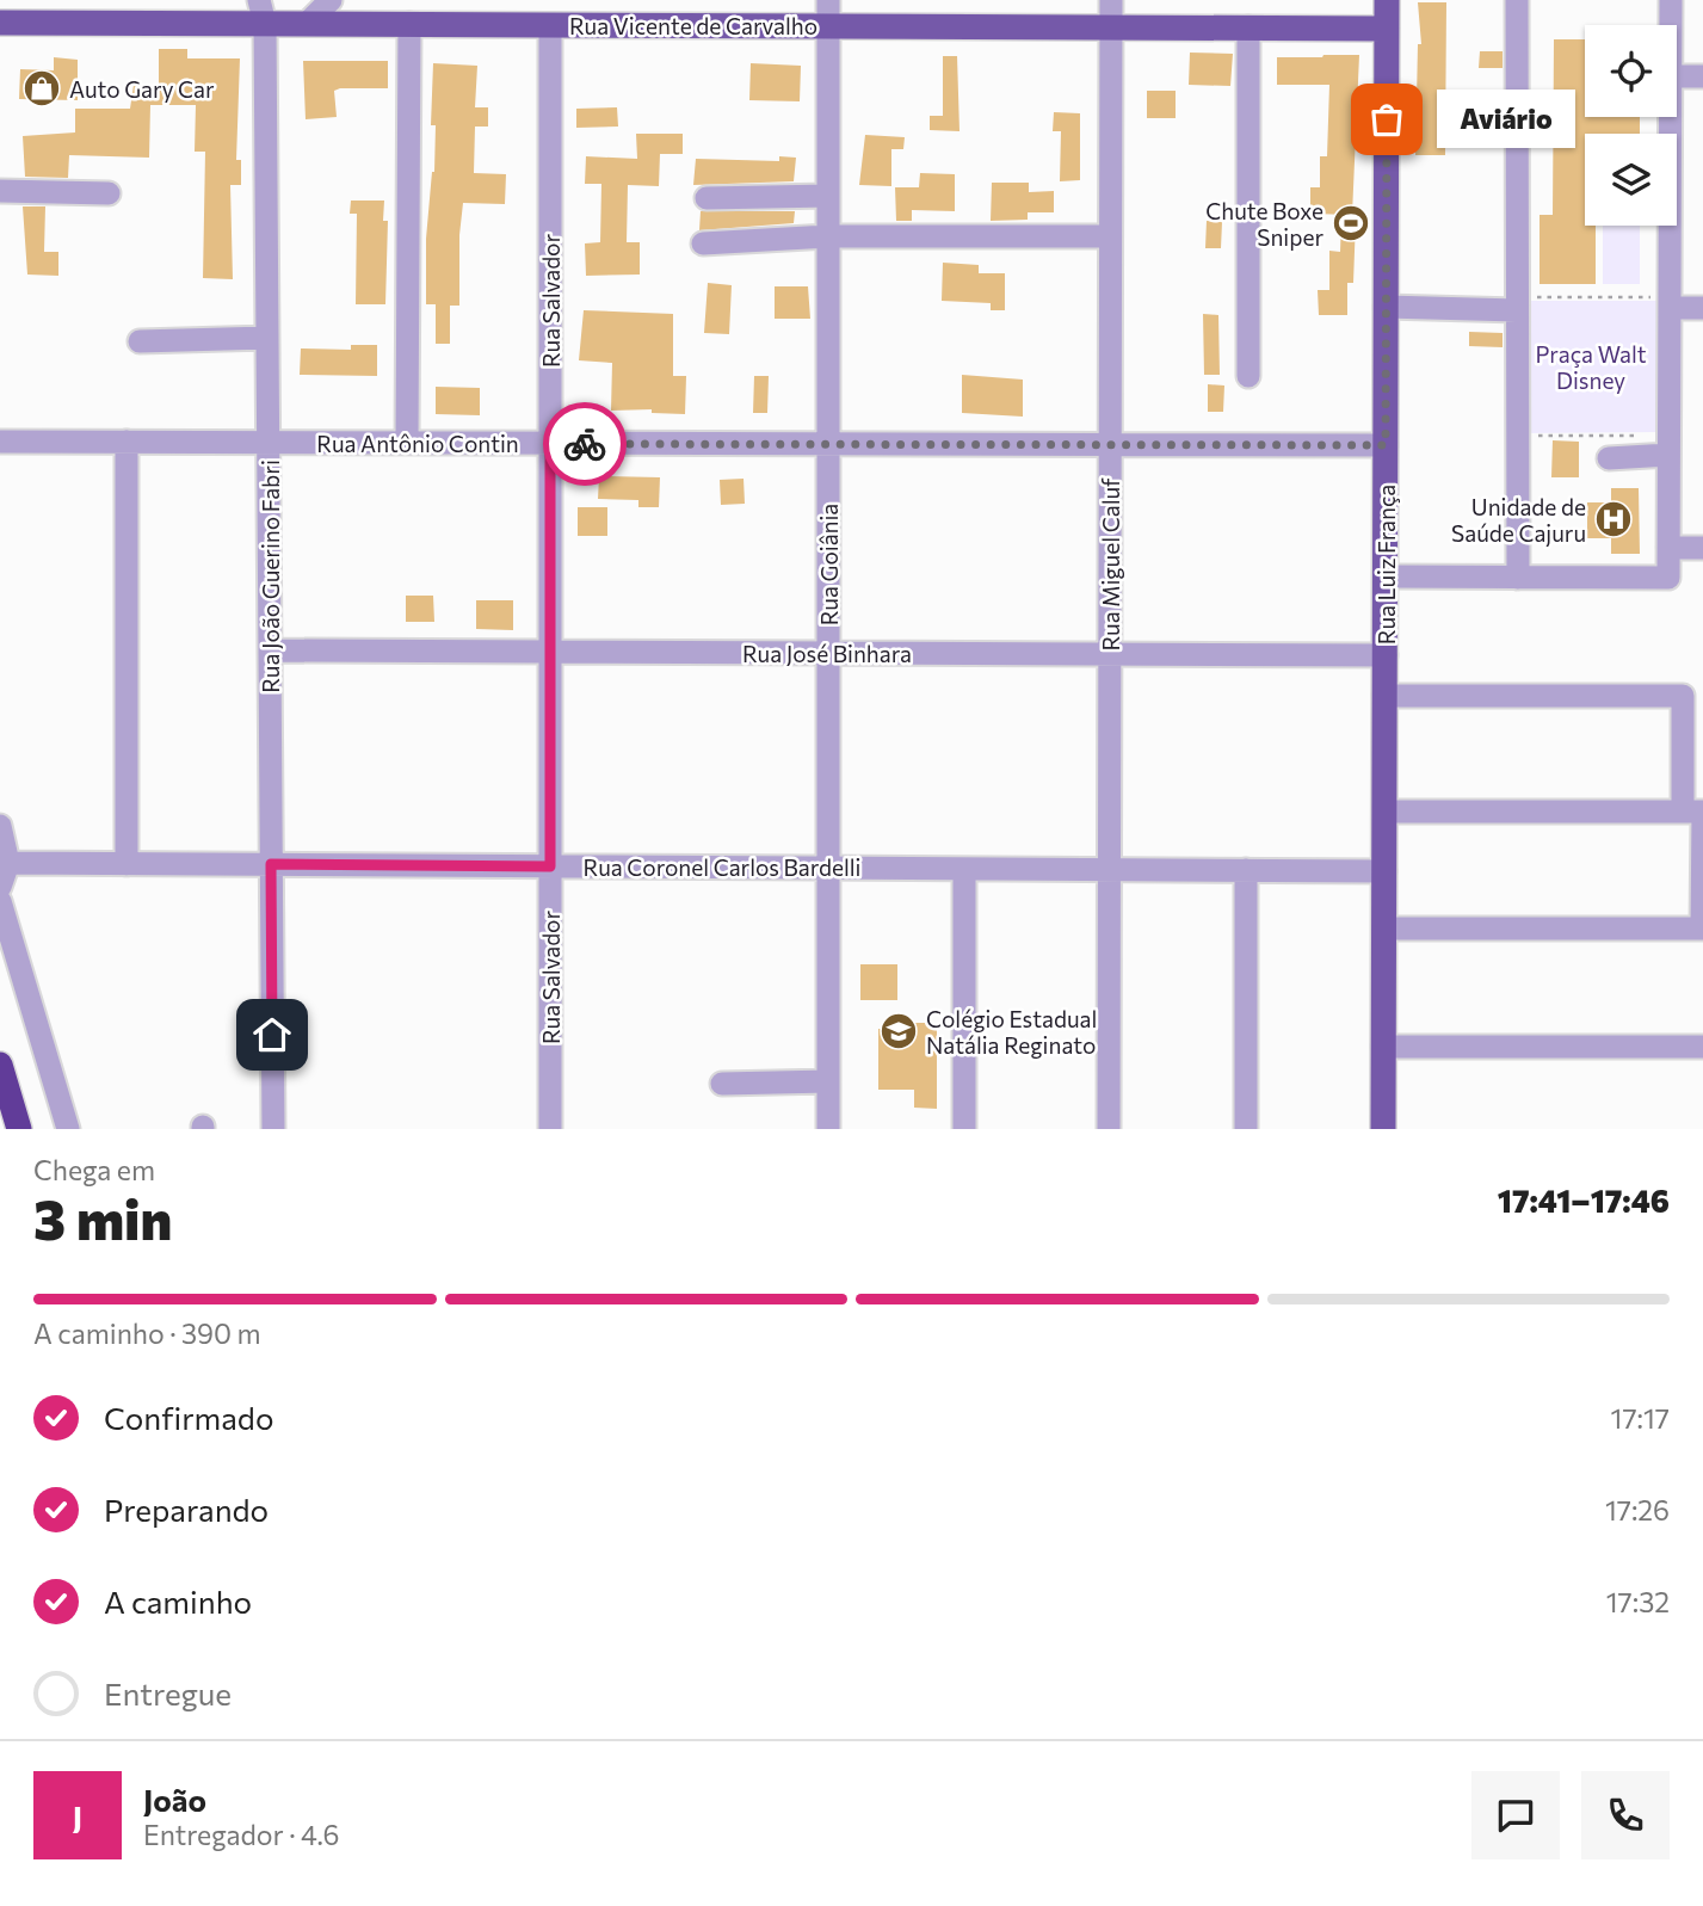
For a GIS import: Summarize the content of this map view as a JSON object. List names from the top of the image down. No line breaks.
{"streets":{"main road":["Rua Vicente de Carvalho","Rua Luiz França"],"street":["Rua Salvador","Rua Antônio Contin","Rua Goiânia","Rua Miguel Caluf","Rua João Guerino Fabri","Rua José Binhara","Rua Coronel Carlos Bardelli"]},"crossings":[["Rua Vicente de Carvalho","Rua Salvador"],["Rua Vicente de Carvalho","Rua Goiânia"],["Rua Vicente de Carvalho","Rua Miguel Caluf"],["Rua Vicente de Carvalho","Rua Luiz França"],["Rua Vicente de Carvalho","Rua João Guerino Fabri"],["Rua Salvador","Rua Antônio Contin"],["Rua Salvador","Rua José Binhara"],["Rua Salvador","Rua Coronel Carlos Bardelli"],["Rua Antônio Contin","Rua Goiânia"],["Rua Antônio Contin","Rua Miguel Caluf"],["Rua Antônio Contin","Rua Luiz França"],["Rua Antônio Contin","Rua João Guerino Fabri"],["Rua Goiânia","Rua José Binhara"],["Rua Goiânia","Rua Coronel Carlos Bardelli"],["Rua Miguel Caluf","Rua José Binhara"],["Rua Miguel Caluf","Rua Coronel Carlos Bardelli"],["Rua Luiz França","Rua José Binhara"],["Rua Luiz França","Rua Coronel Carlos Bardelli"],["Rua João Guerino Fabri","Rua José Binhara"],["Rua João Guerino Fabri","Rua Coronel Carlos Bardelli"]],"parks":["Praça Walt Disney"],"places":{"shop":["Auto Gary Car"],"other":["Aviário"],"sports":["Chute Boxe Sniper"],"hospital":["Unidade de Saúde Cajuru"],"school or university":["Colégio Estadual Natália Reginato"]},"page":{"bubble":"Aviário","heading":["3 min","Chega em","17:41–17:46"],"panel":["João","Entregador · 4.6"],"bar":"A caminho · 390 m","list":[["Confirmado","17:17"],["Preparando","17:26"],["A caminho","17:32"],"Entregue"],"round":"J"}}
